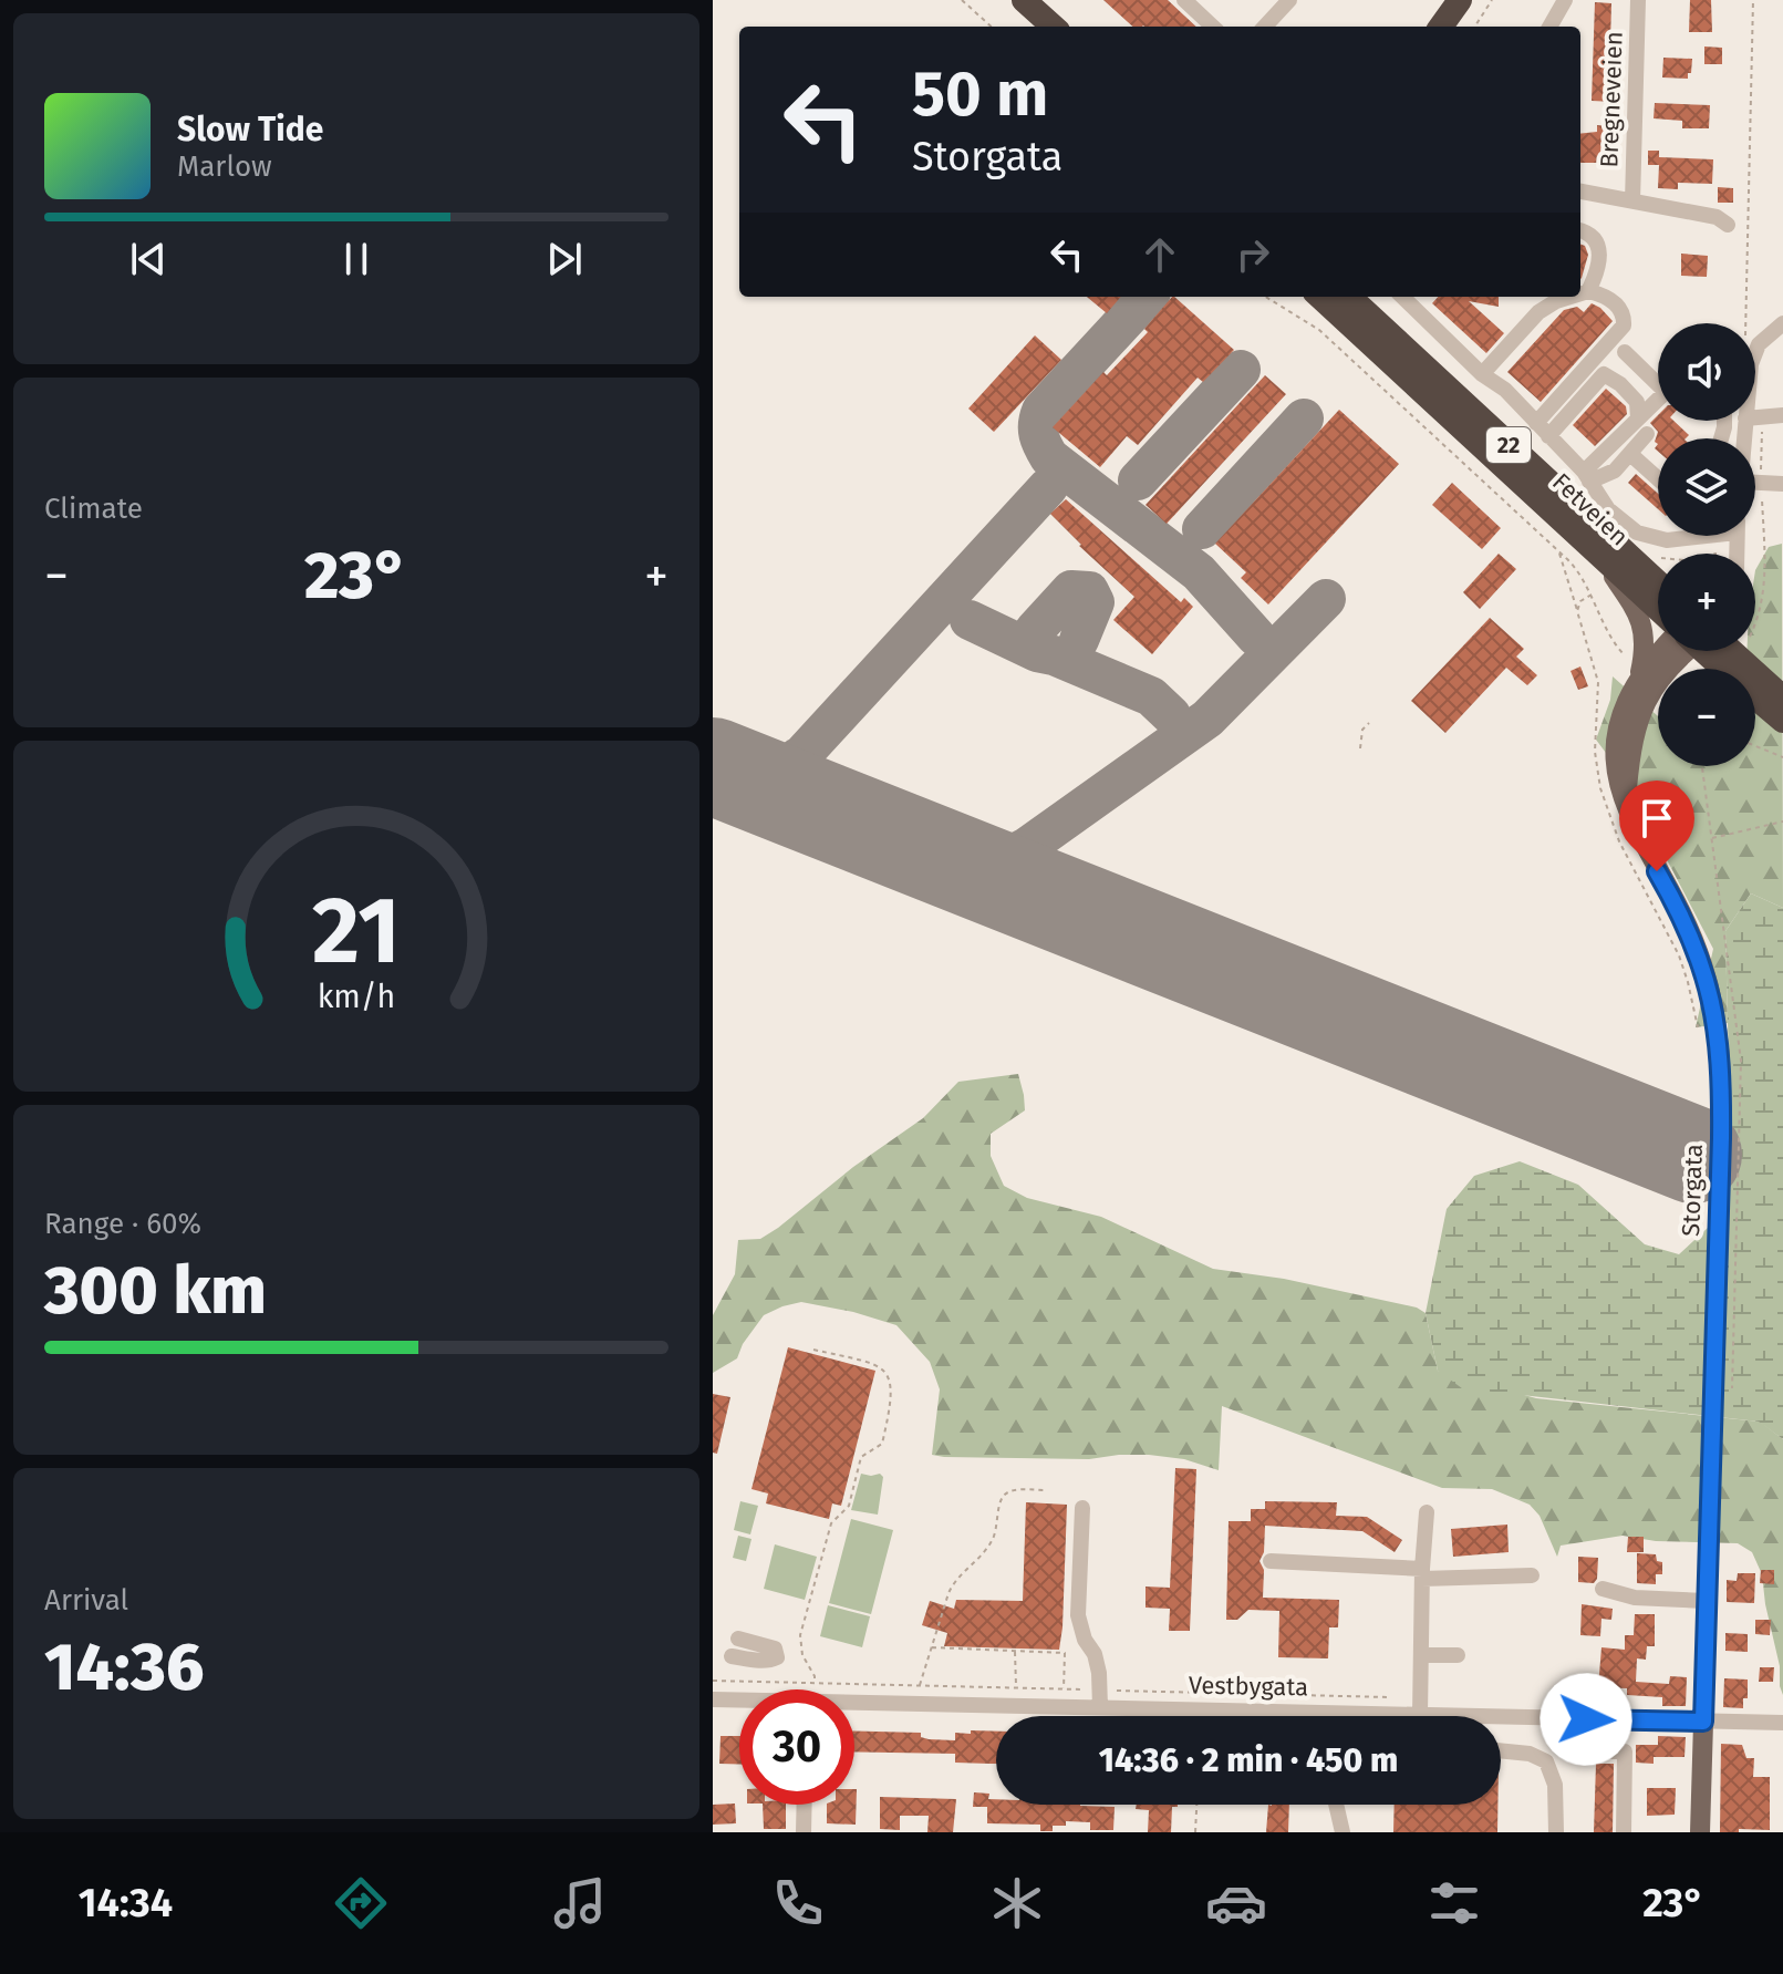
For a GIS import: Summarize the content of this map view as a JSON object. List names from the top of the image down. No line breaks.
{"streets":{"highway":["22","Fetveien"],"main road":["Storgata"],"street":["Bregneveien","Vestbygata"]},"crossings":[["Storgata","Vestbygata"]],"page":{"turn":["50 m","Storgata"],"song":["Slow Tide","Marlow"],"map_buttons":["+","−"],"tile":["Climate",["Range · 60%","300 km"],["Arrival","14:36"]],"heat":["−","23°","+"],"limit":"30","trip":"14:36 · 2 min · 450 m","tabs":["14:34","23°"],"gauge":["21","km/h"]}}
